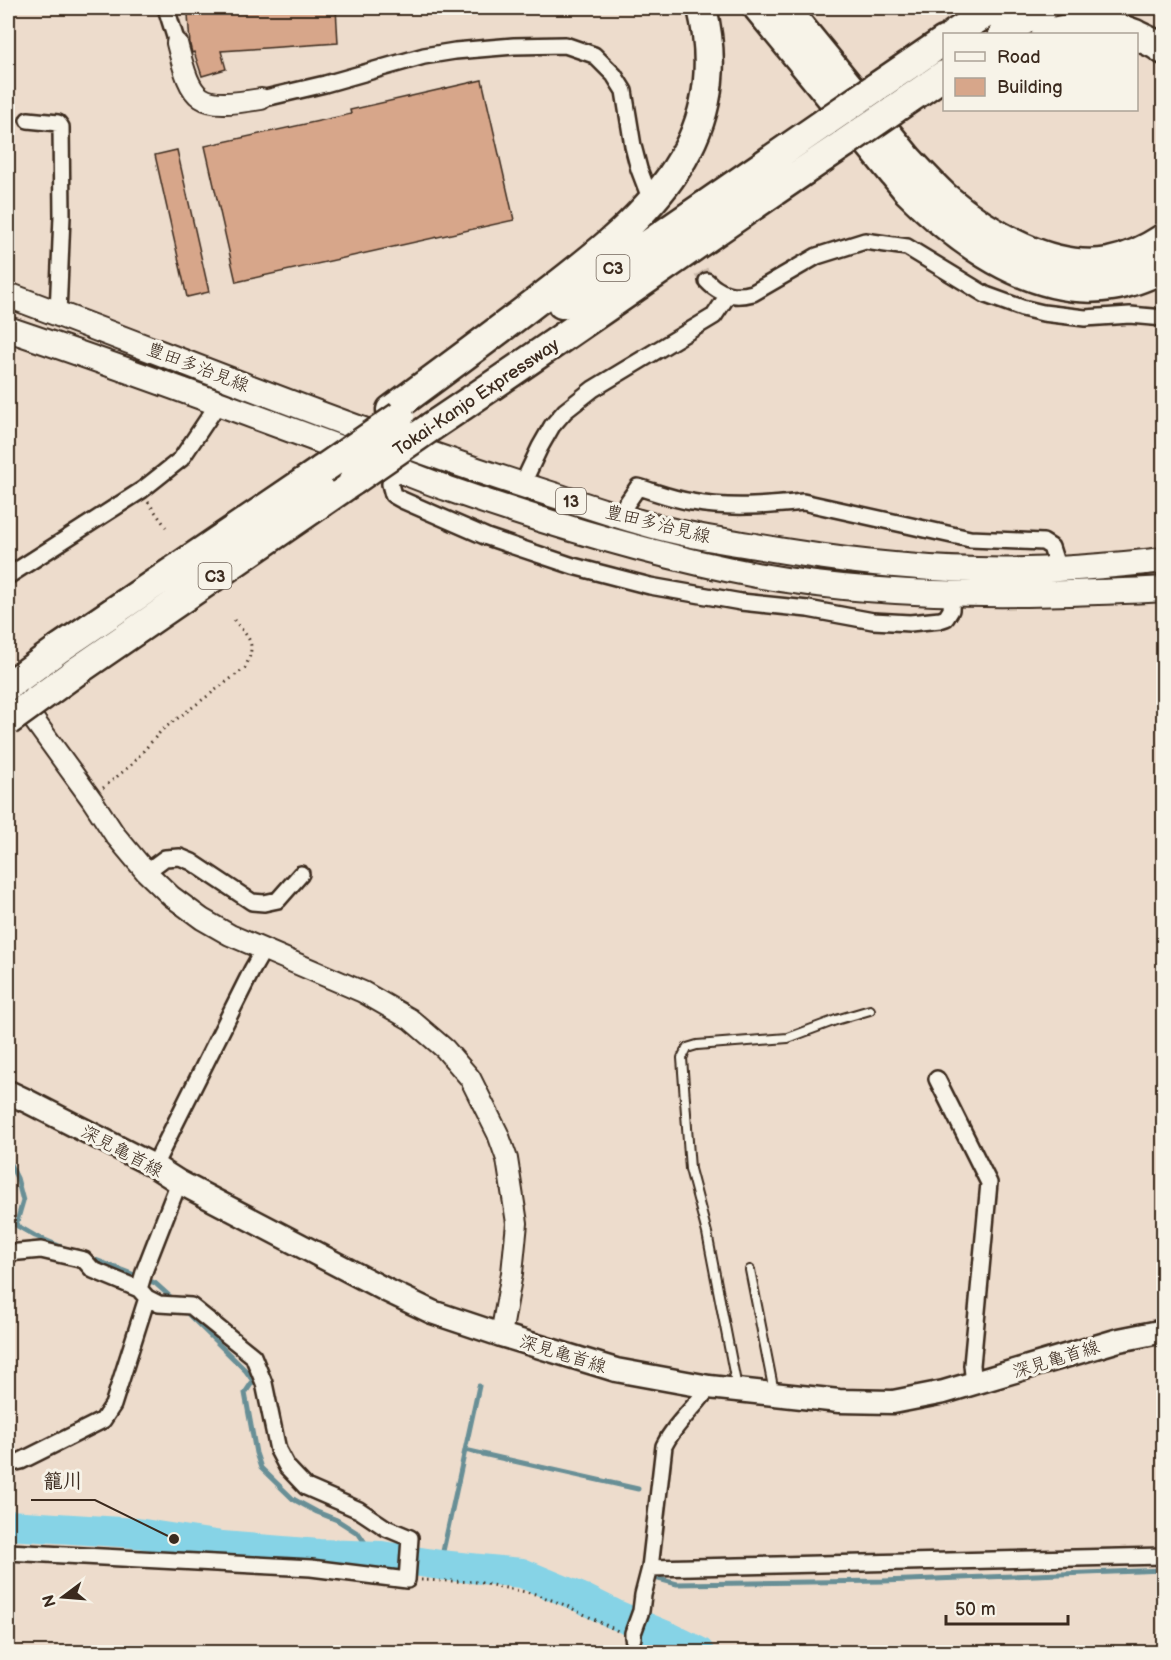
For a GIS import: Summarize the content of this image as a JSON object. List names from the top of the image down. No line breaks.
{"streets":{"highway":["C3","Tokai-Kanjo Expressway"],"main road":["豊田多治見線","13","深見亀首線"]},"places":["籠川"],"legend":["Road","Building"],"scale_bar":"50 m","north":"left"}
